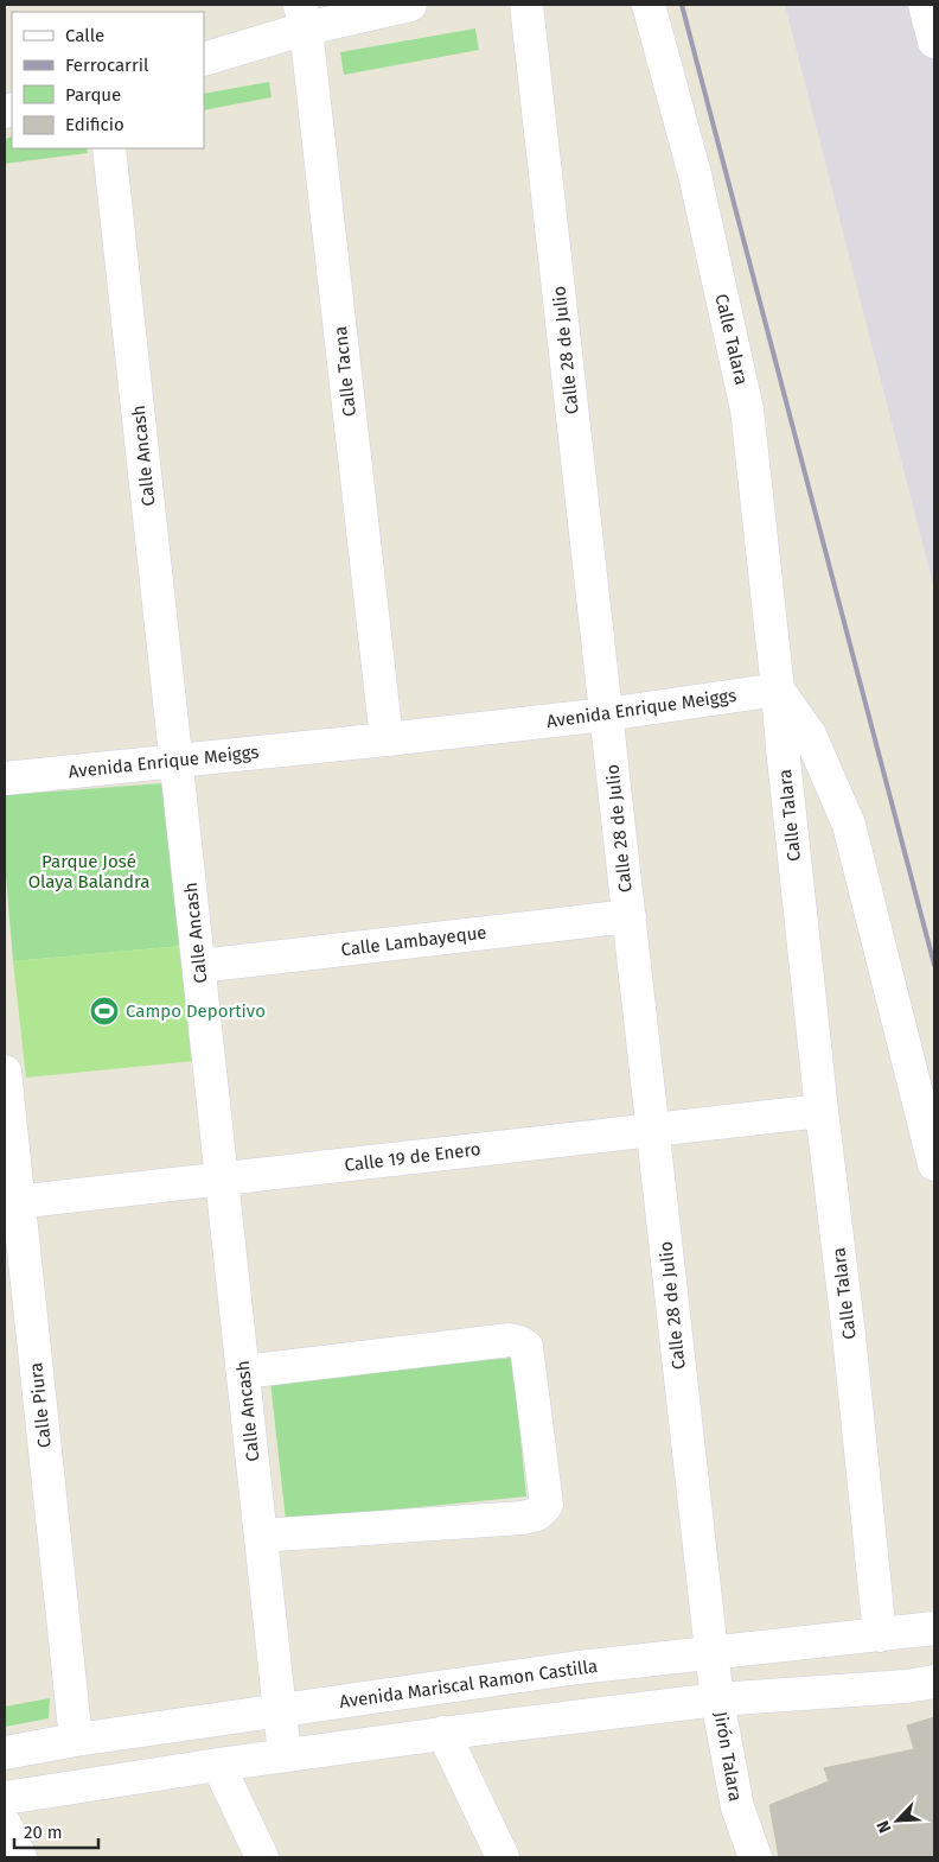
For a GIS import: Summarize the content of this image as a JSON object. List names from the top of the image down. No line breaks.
{"streets":{"street":["Calle Talara","Calle 28 de Julio","Calle Tacna","Calle Ancash","Avenida Enrique Meiggs","Calle Lambayeque","Calle 19 de Enero","Calle Piura","Avenida Mariscal Ramon Castilla","Jirón Talara"]},"crossings":[["Calle Talara","Avenida Enrique Meiggs"],["Calle Talara","Calle 19 de Enero"],["Calle Talara","Avenida Mariscal Ramon Castilla"],["Calle 28 de Julio","Avenida Enrique Meiggs"],["Calle 28 de Julio","Calle Lambayeque"],["Calle 28 de Julio","Calle 19 de Enero"],["Calle 28 de Julio","Avenida Mariscal Ramon Castilla"],["Calle 28 de Julio","Jirón Talara"],["Calle Tacna","Avenida Enrique Meiggs"],["Calle Ancash","Avenida Enrique Meiggs"],["Calle Ancash","Calle Lambayeque"],["Calle Ancash","Calle 19 de Enero"],["Calle Ancash","Avenida Mariscal Ramon Castilla"],["Calle 19 de Enero","Calle Piura"],["Calle Piura","Avenida Mariscal Ramon Castilla"],["Avenida Mariscal Ramon Castilla","Jirón Talara"]],"parks":["Parque José Olaya Balandra"],"places":{"sports":["Campo Deportivo"]},"legend":["Calle","Ferrocarril","Parque","Edificio"],"scale_bar":"20 m","north":"bottom left"}
